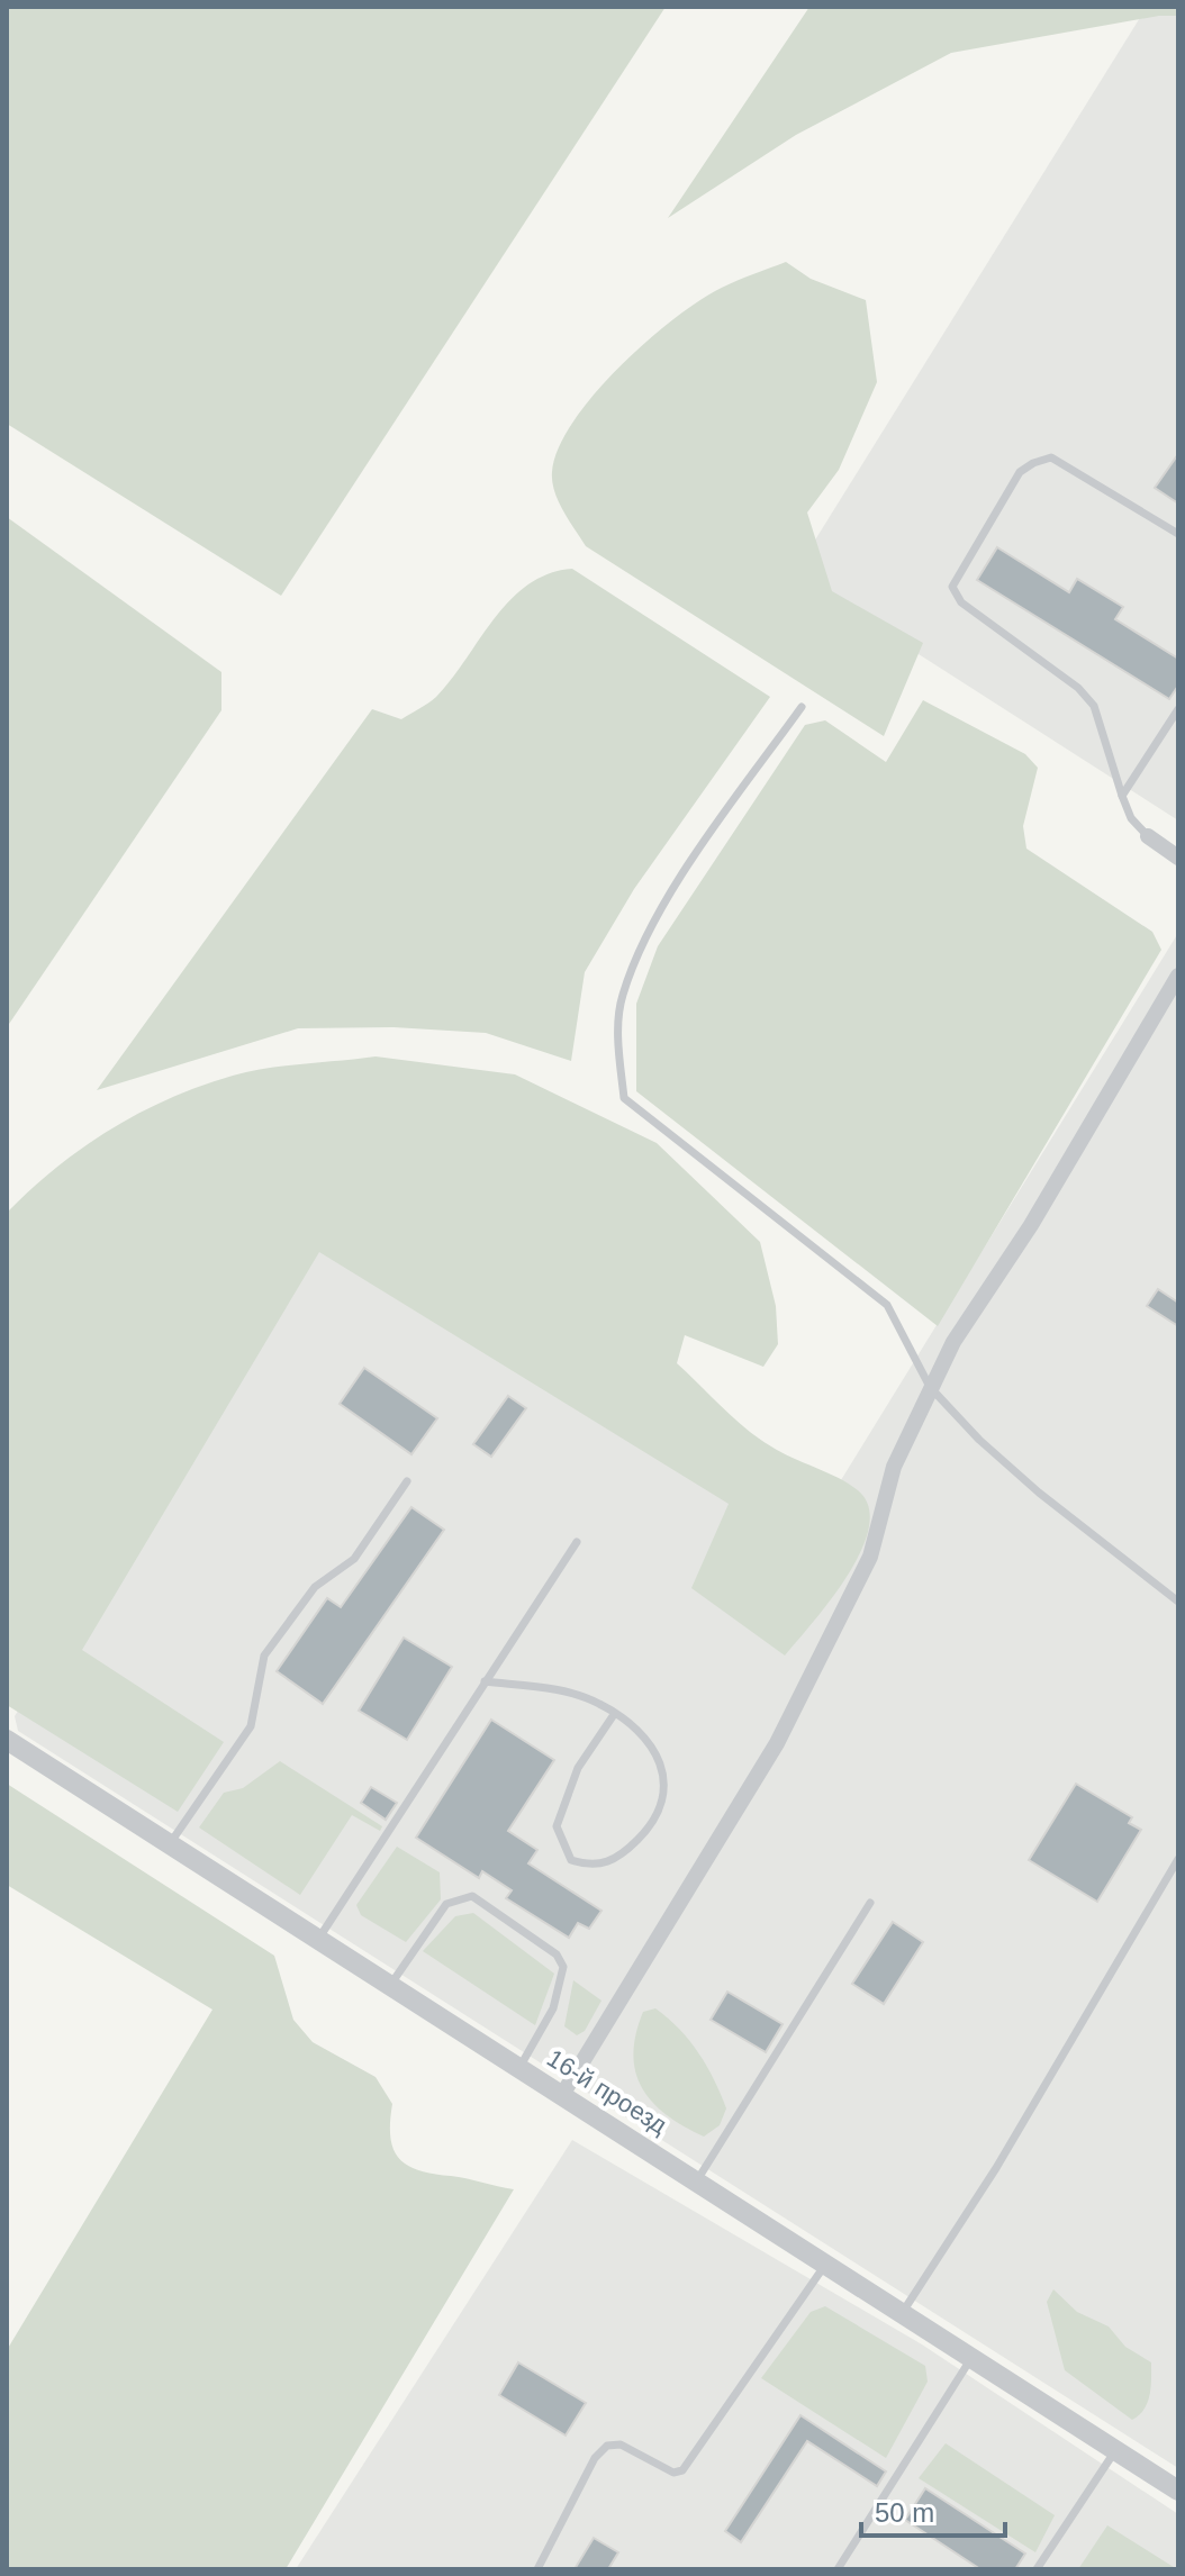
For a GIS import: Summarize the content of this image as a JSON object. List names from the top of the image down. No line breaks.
{"streets":{"street":["16-й проезд"]},"scale_bar":"50 m"}
